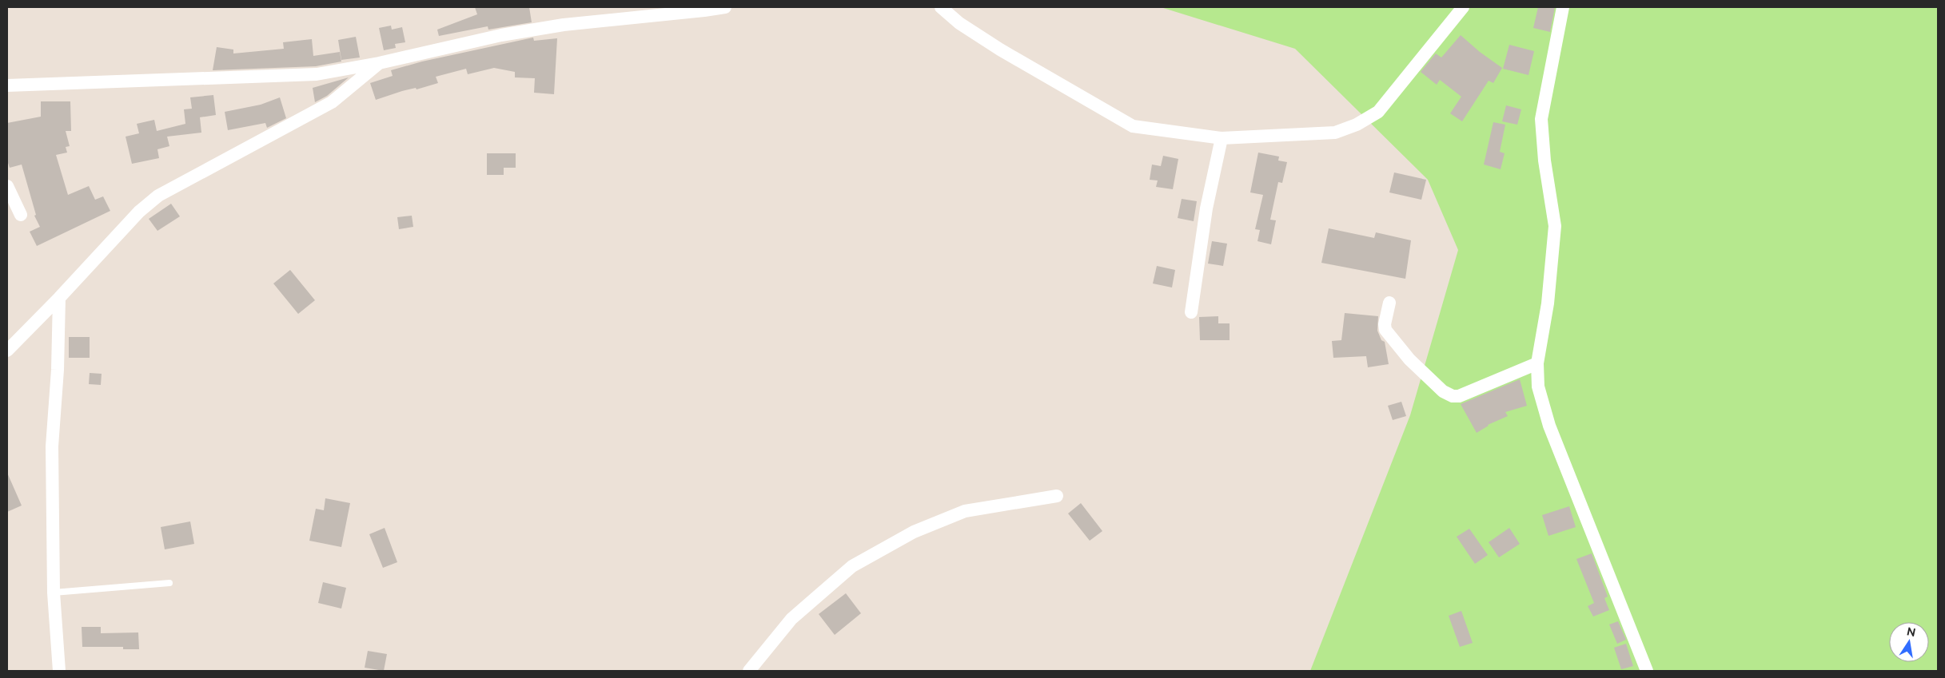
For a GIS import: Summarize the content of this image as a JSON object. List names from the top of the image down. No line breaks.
{"north":"top"}
